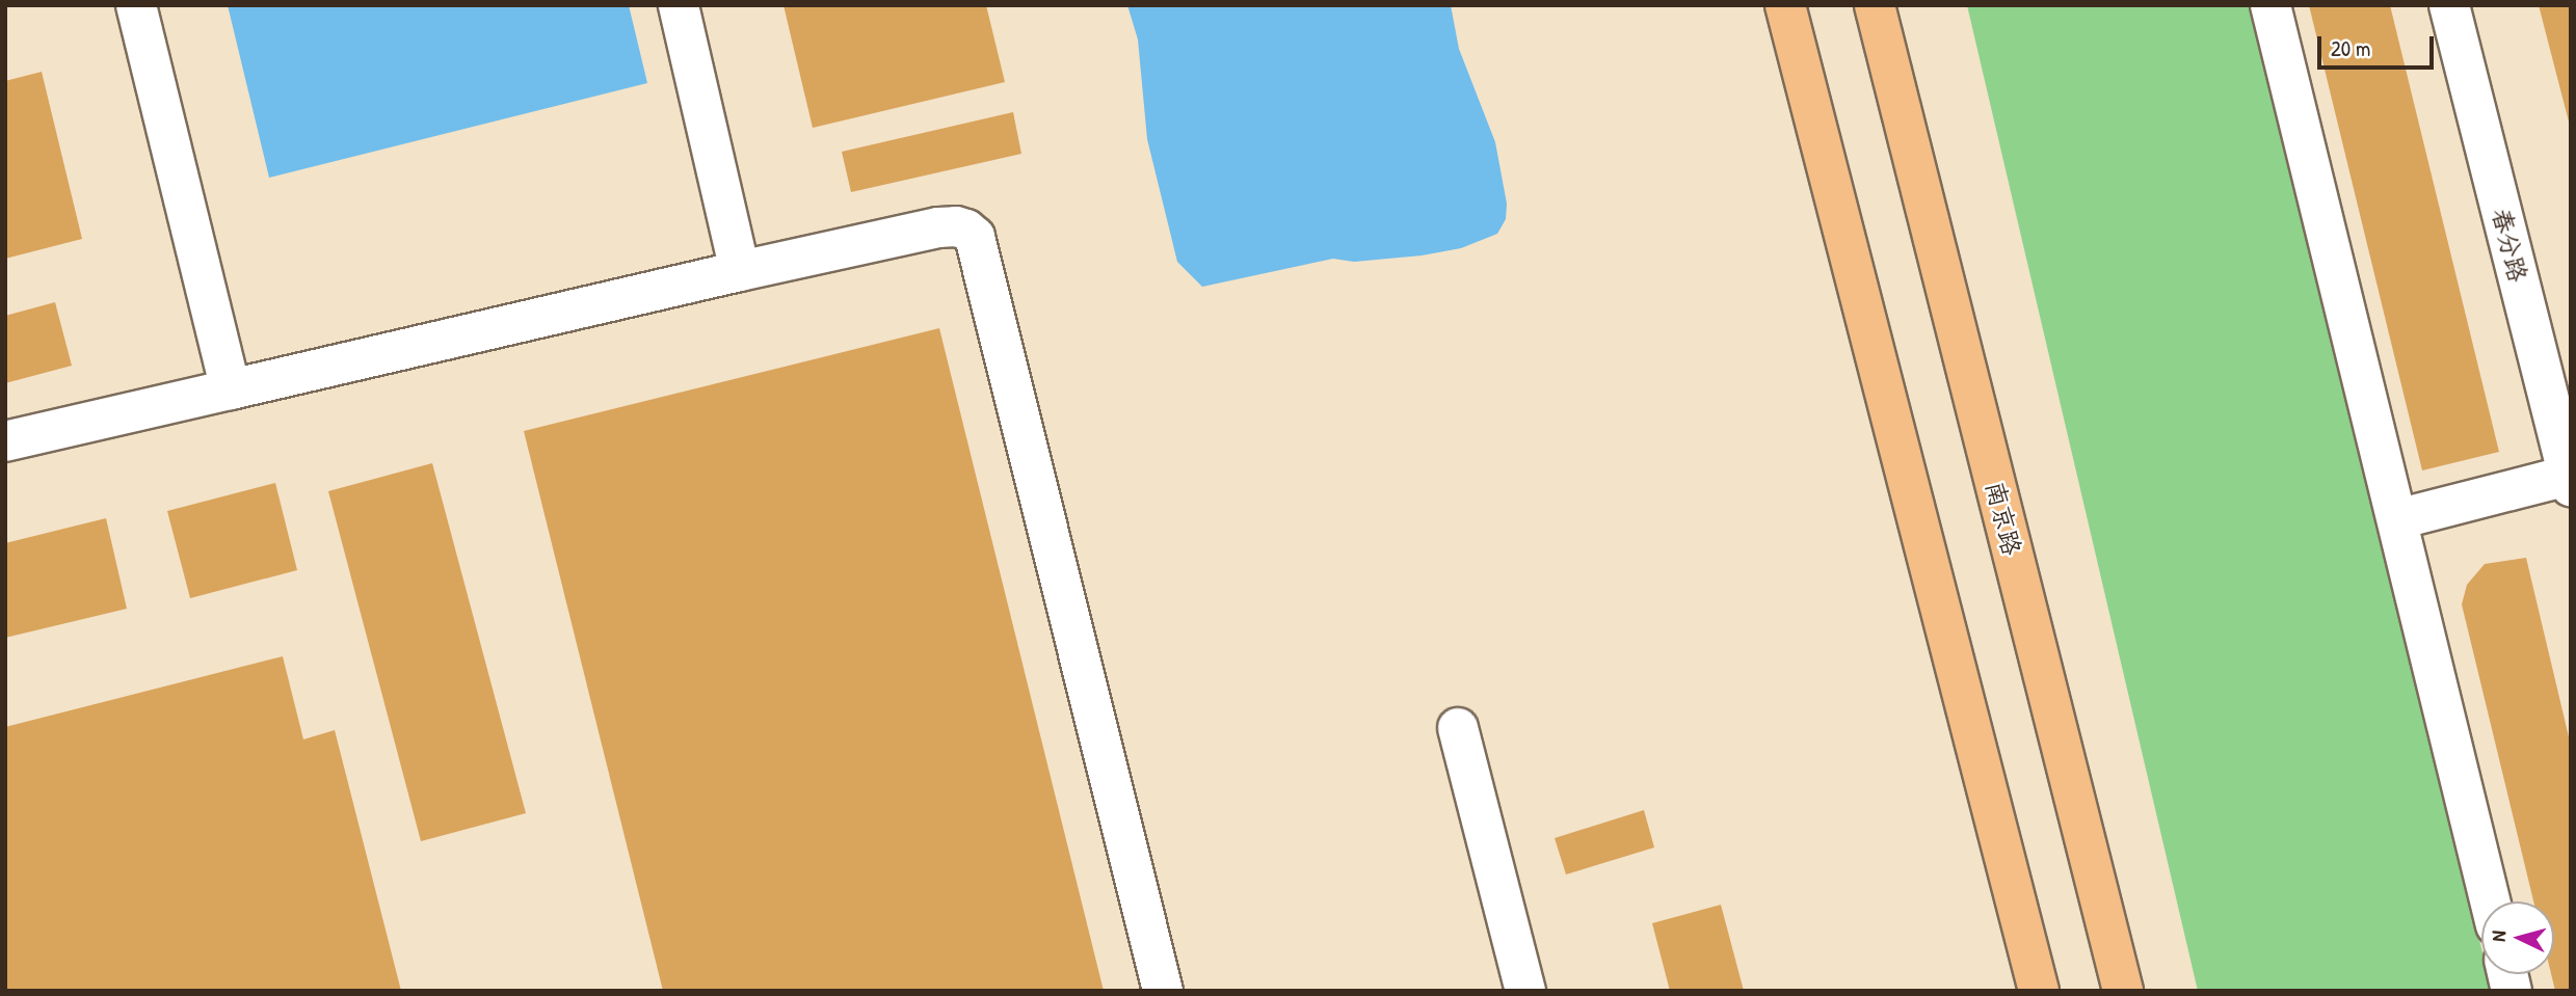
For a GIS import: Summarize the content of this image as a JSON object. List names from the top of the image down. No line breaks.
{"streets":{"main road":["南京路"],"street":["春分路"]},"scale_bar":"20 m","north":"left"}
